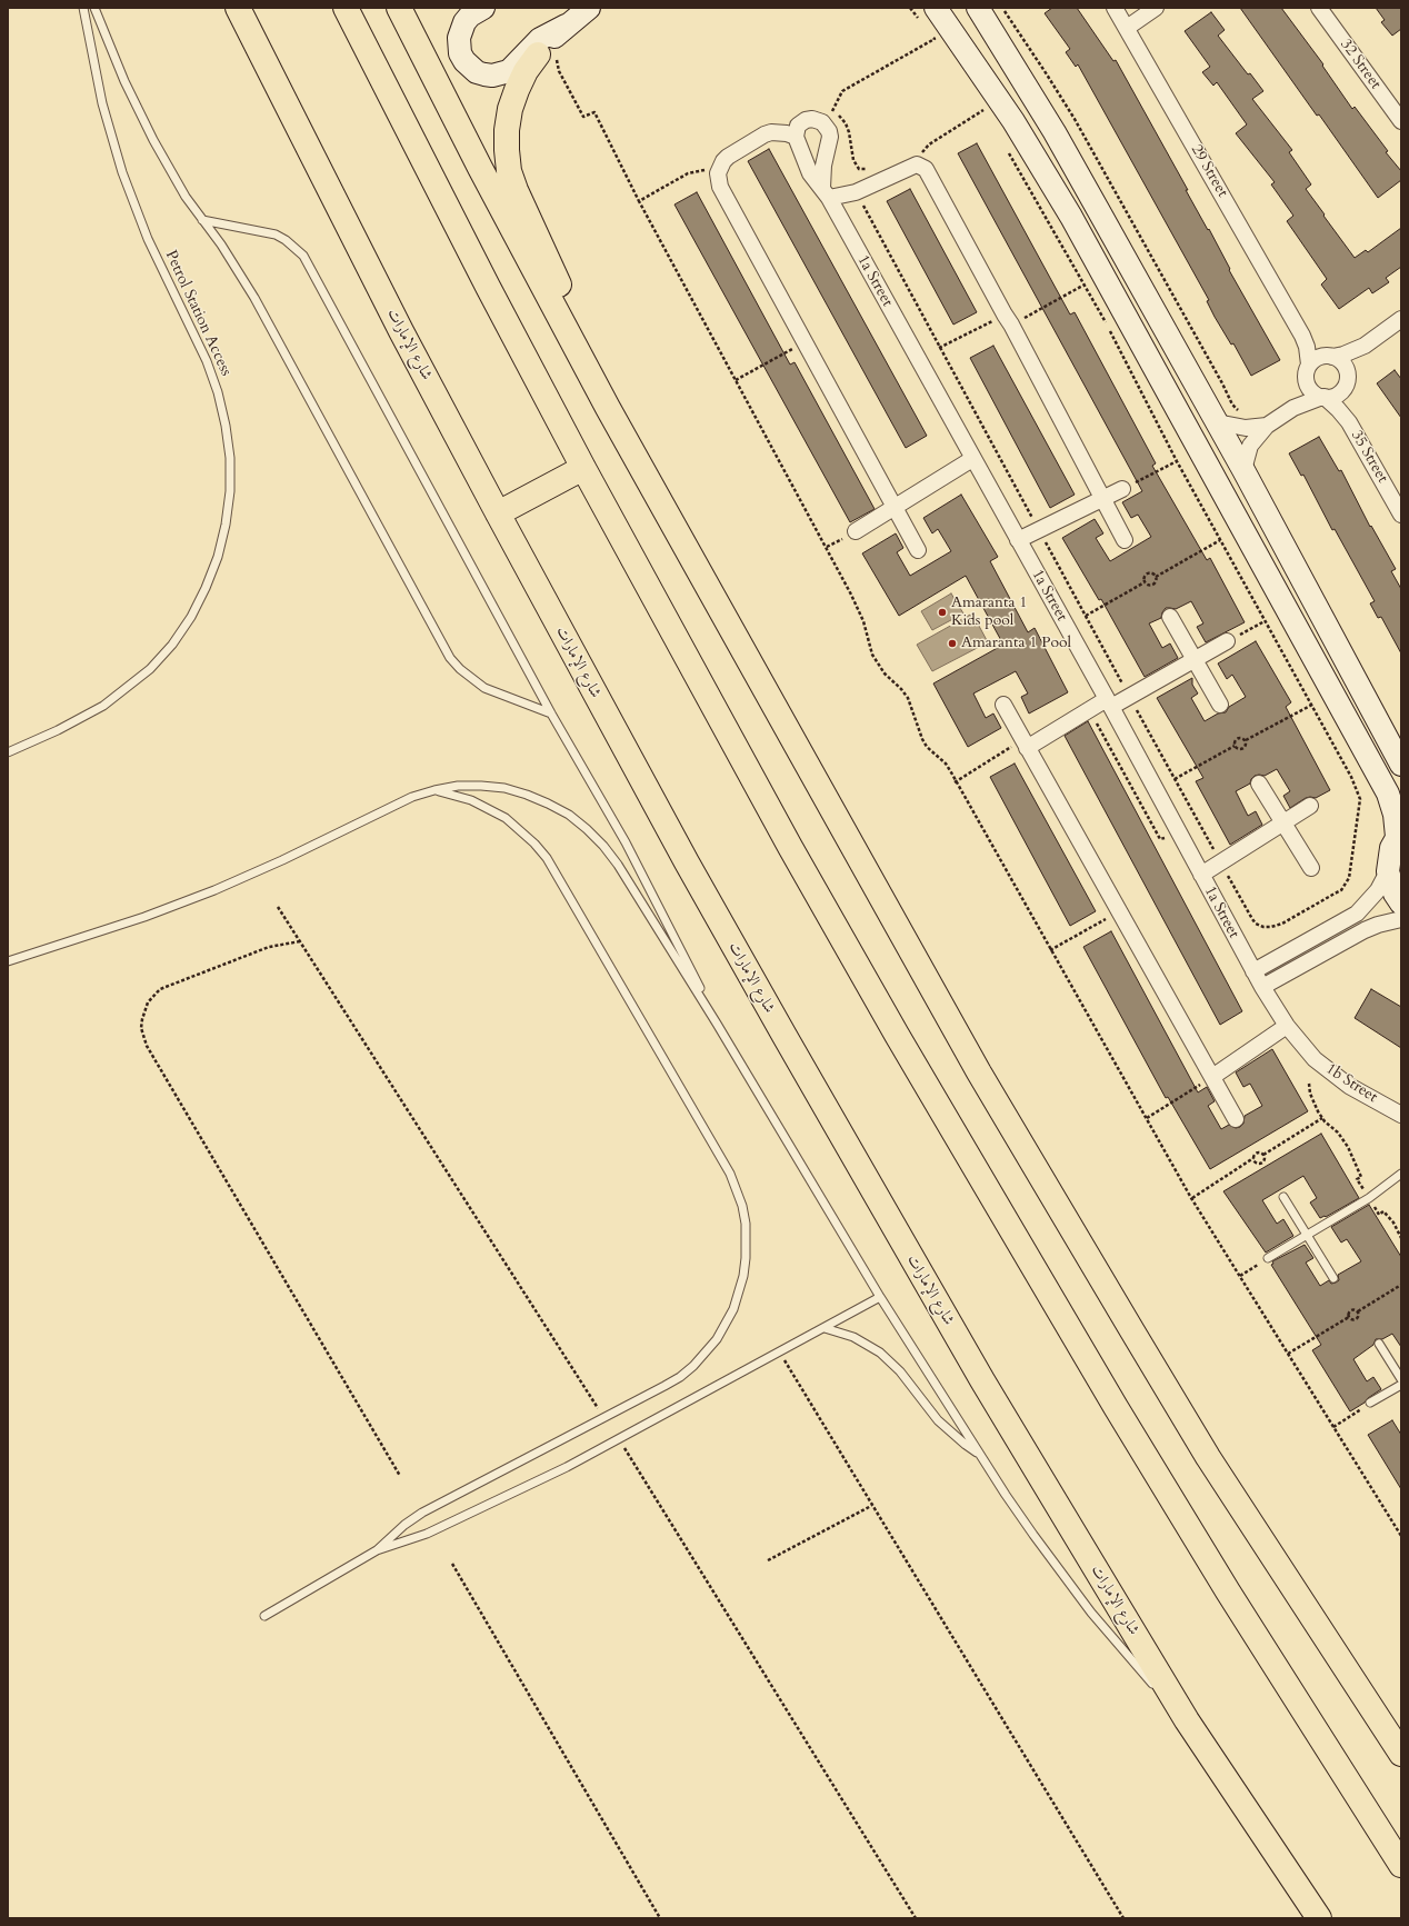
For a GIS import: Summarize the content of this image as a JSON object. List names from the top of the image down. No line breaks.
{"streets":{"highway":["شارع الإمارات"],"street":["32 Street","29 Street","1a Street","35 Street","1b Street"],"lane":["Petrol Station Access"]},"crossings":[["1a Street","1b Street"]],"places":["Amaranta 1 Kids pool","Amaranta 1 Pool"]}
